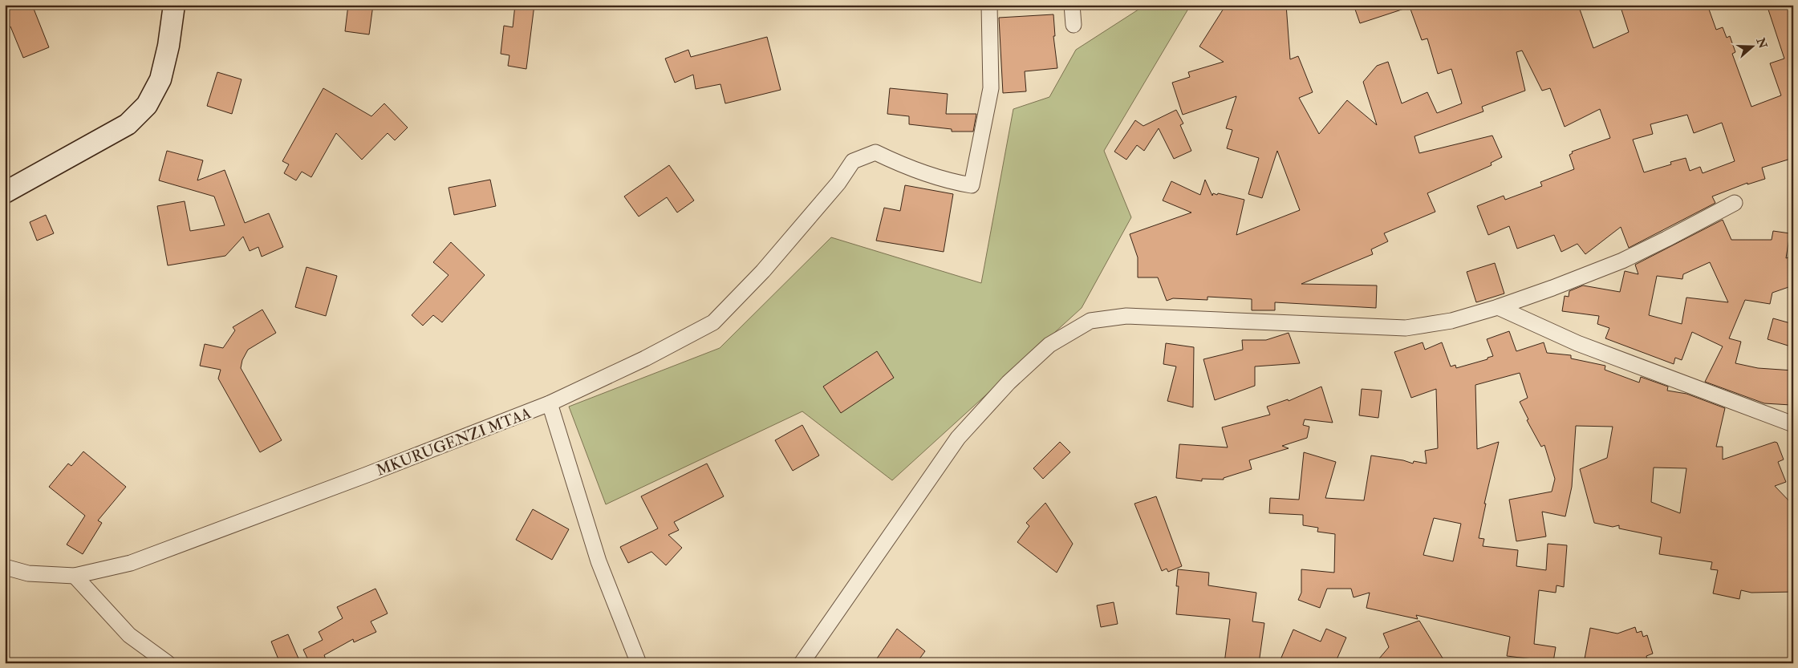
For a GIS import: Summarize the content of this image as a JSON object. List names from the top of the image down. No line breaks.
{"streets":{"street":["MKURUGENZI MTAA"]},"north":"right"}
